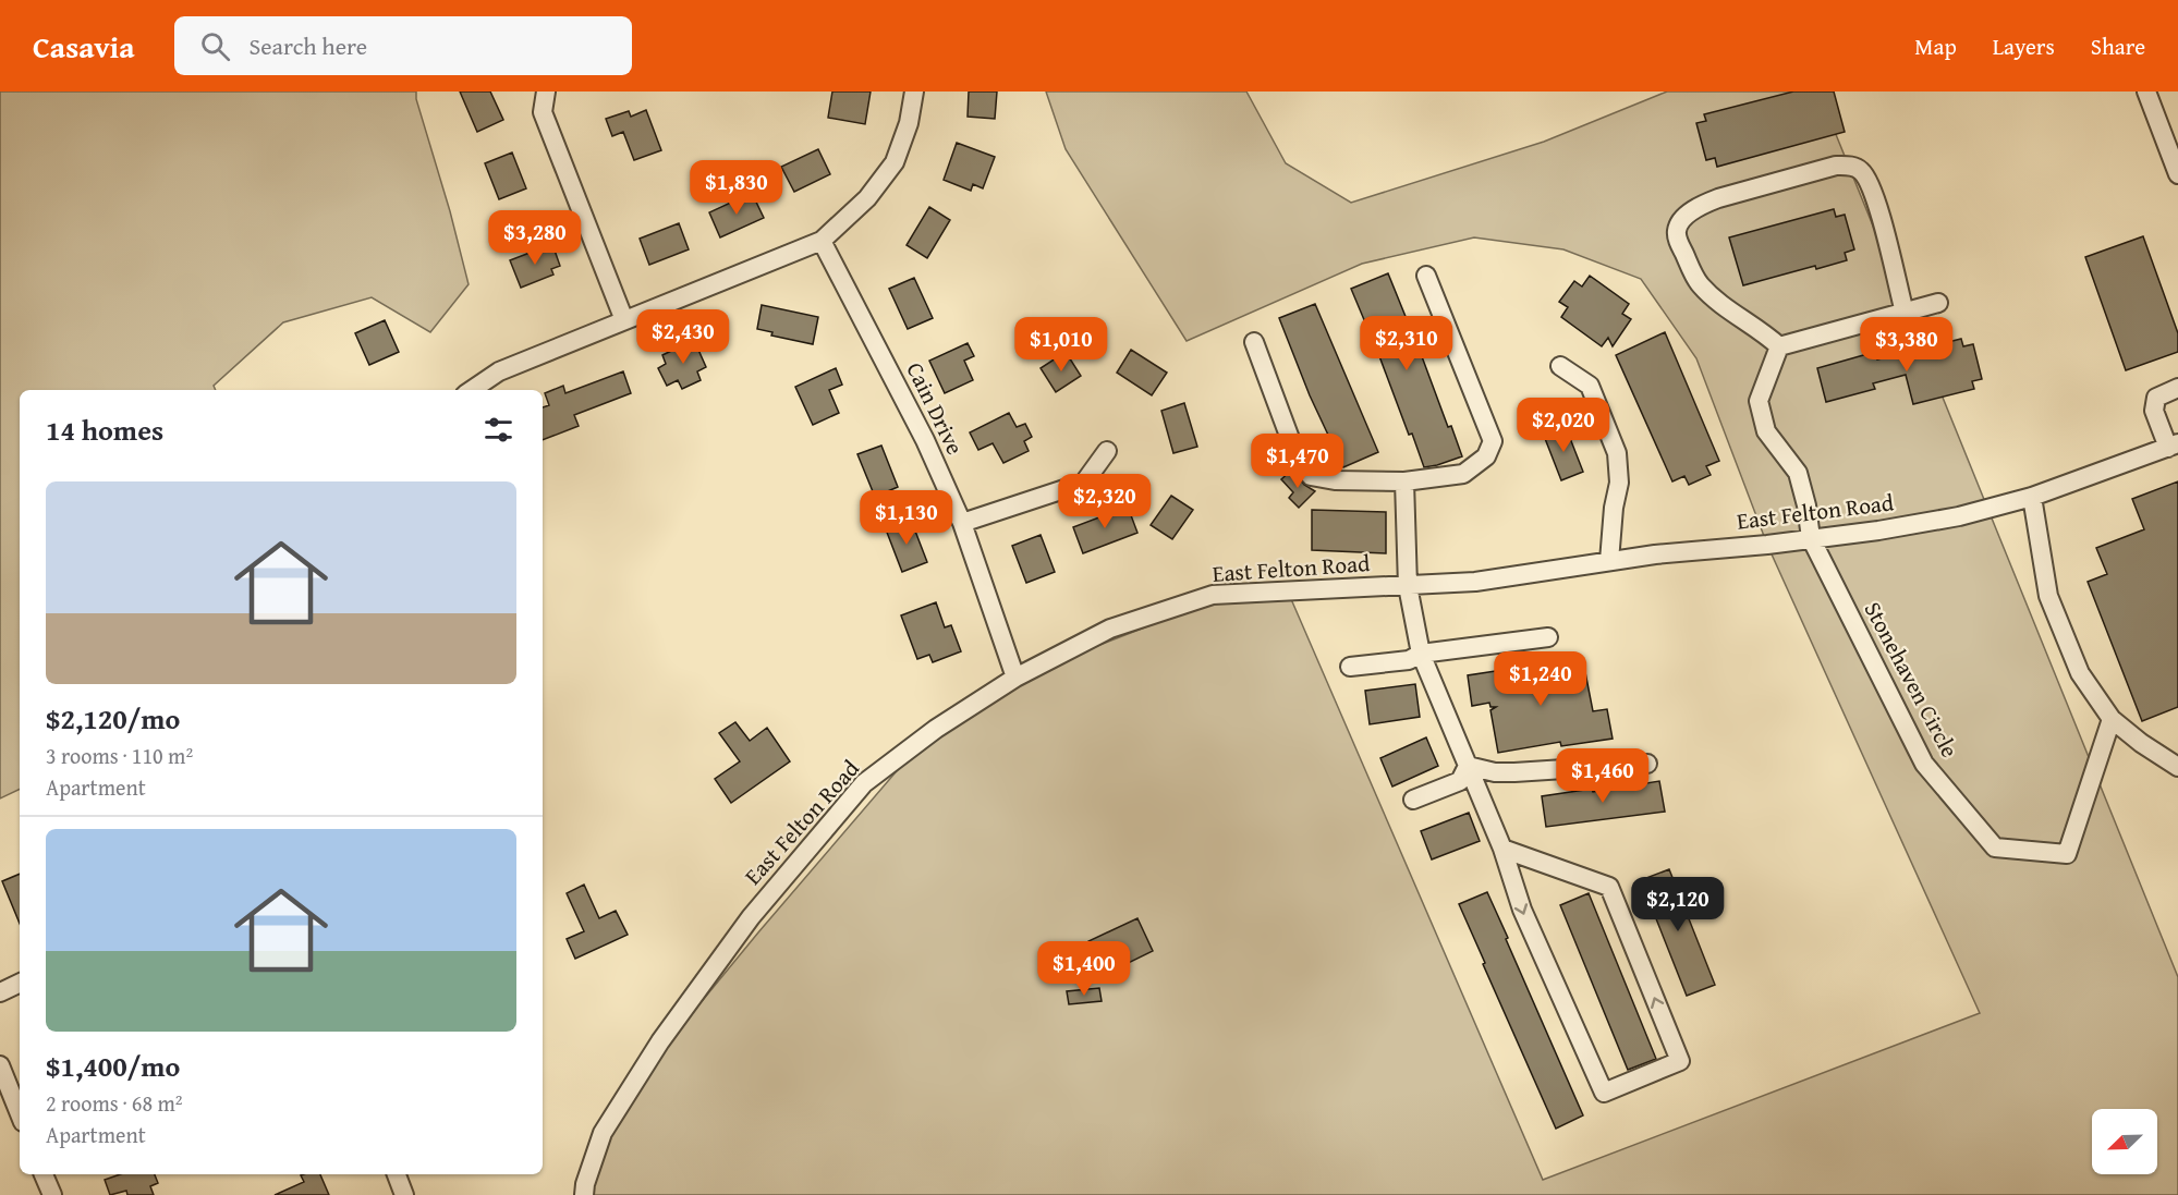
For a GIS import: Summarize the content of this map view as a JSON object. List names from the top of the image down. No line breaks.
{"streets":{"street":["Cain Drive","East Felton Road","Stonehaven Circle"]},"crossings":[["Cain Drive","East Felton Road"],["East Felton Road","Stonehaven Circle"]],"north":"bottom left","page":{"header":"Casavia","search":"Search here","nav":["Map","Layers","Share"],"price":["$1,830","$3,280","$2,430","$2,310","$1,010","$3,380","$2,020","$1,470","$2,320","$1,130","$1,240","$1,460","$2,120","$1,400"],"heading":"14 homes","list":[{"name":"$2,120/mo","note":"3 rooms · 110 m² · Apartment"},{"name":"$1,400/mo","note":"2 rooms · 68 m² · Apartment"}]}}
